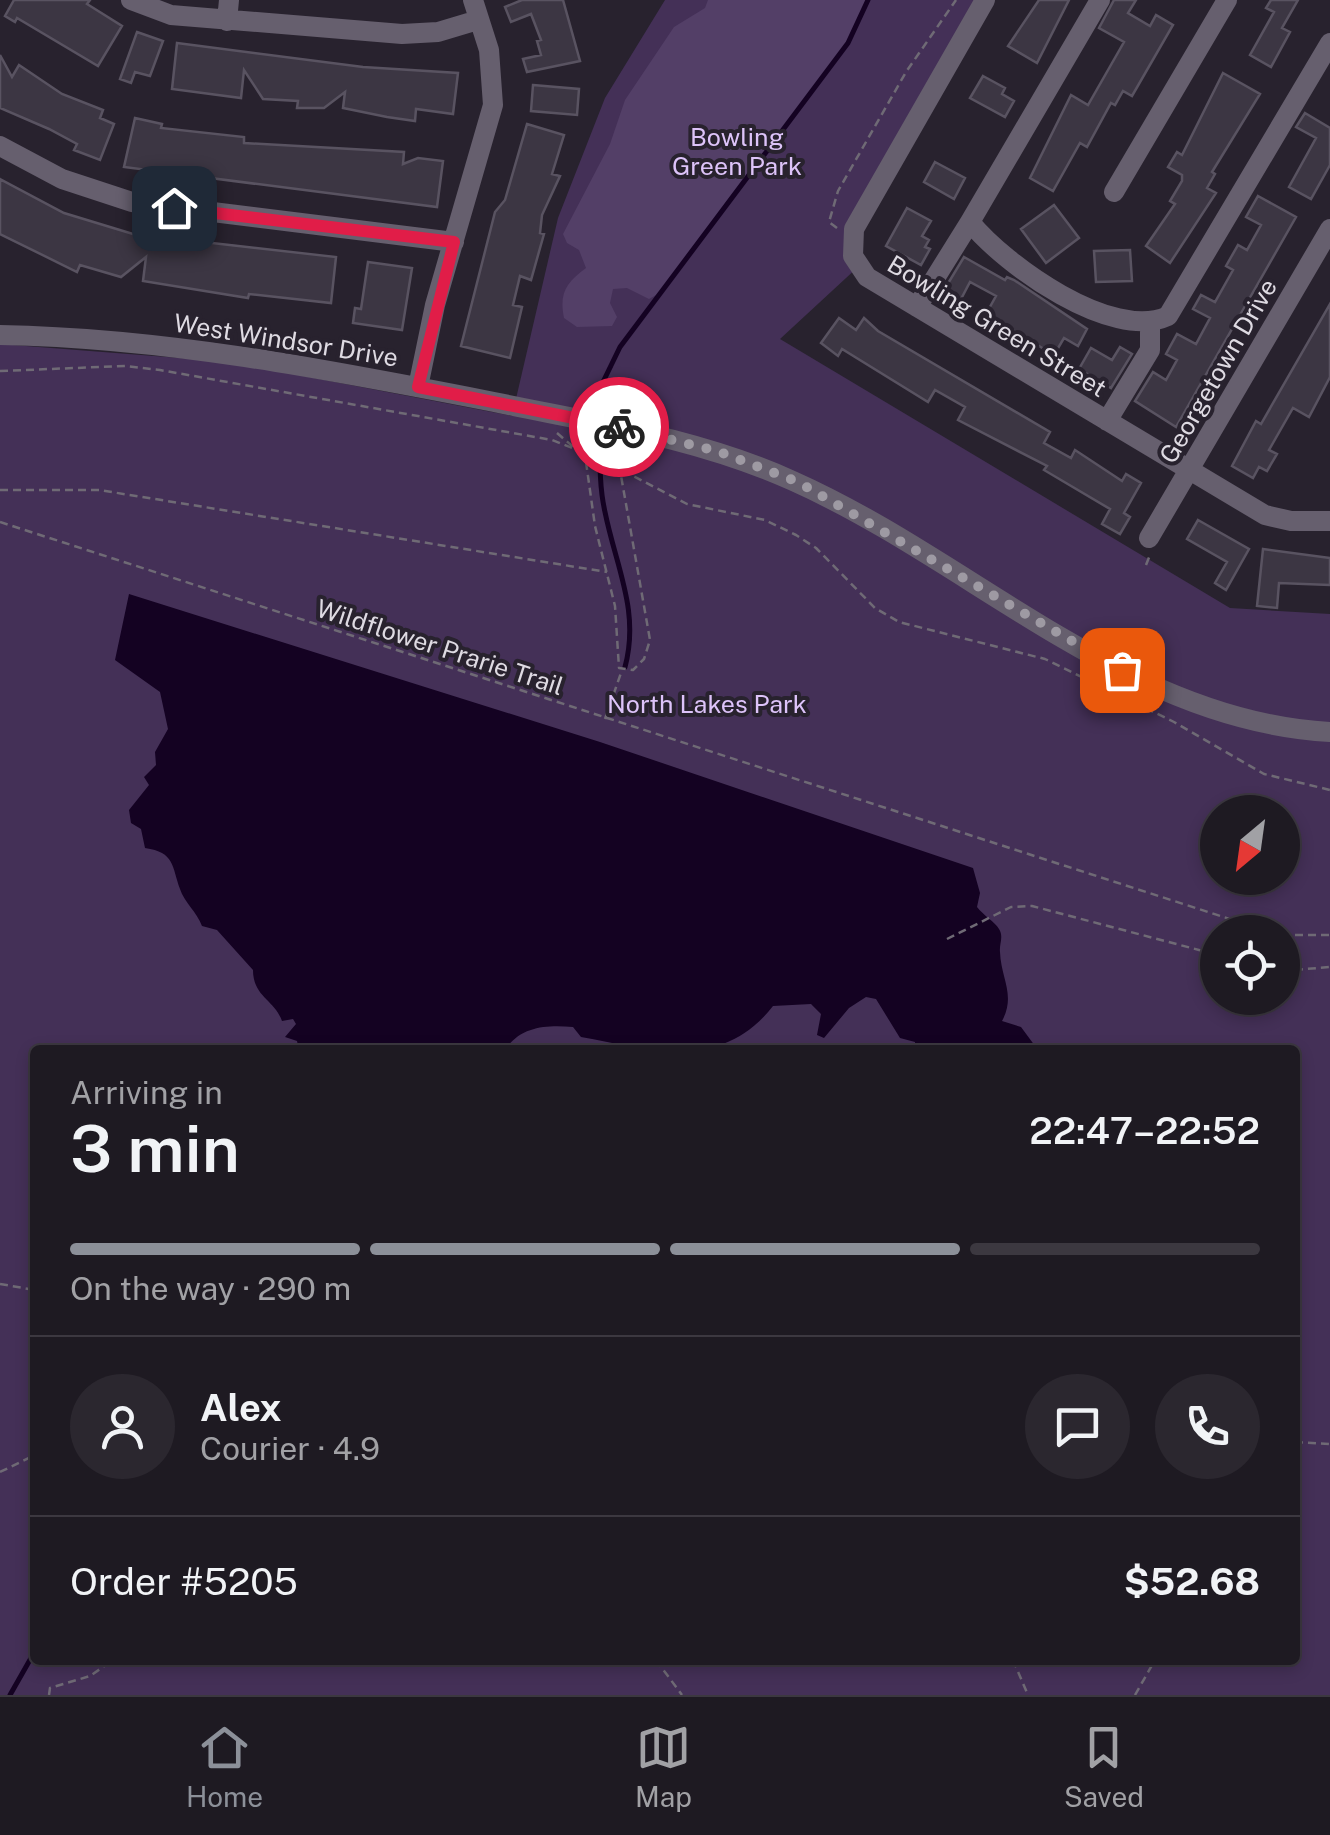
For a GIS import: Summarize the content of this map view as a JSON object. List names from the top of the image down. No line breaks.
{"streets":{"street":["Bowling Green Street","West Windsor Drive","Georgetown Drive"],"path":["Wildflower Prarie Trail"]},"crossings":[["Bowling Green Street","Georgetown Drive"]],"parks":["Bowling Green Park","North Lakes Park"],"north":"bottom left","page":{"heading":["3 min","Arriving in","22:47–22:52"],"panel":["Alex","Courier · 4.9","Order #5205","$52.68"],"bar":"On the way · 290 m","tabs":["Home","Map","Saved"]}}
